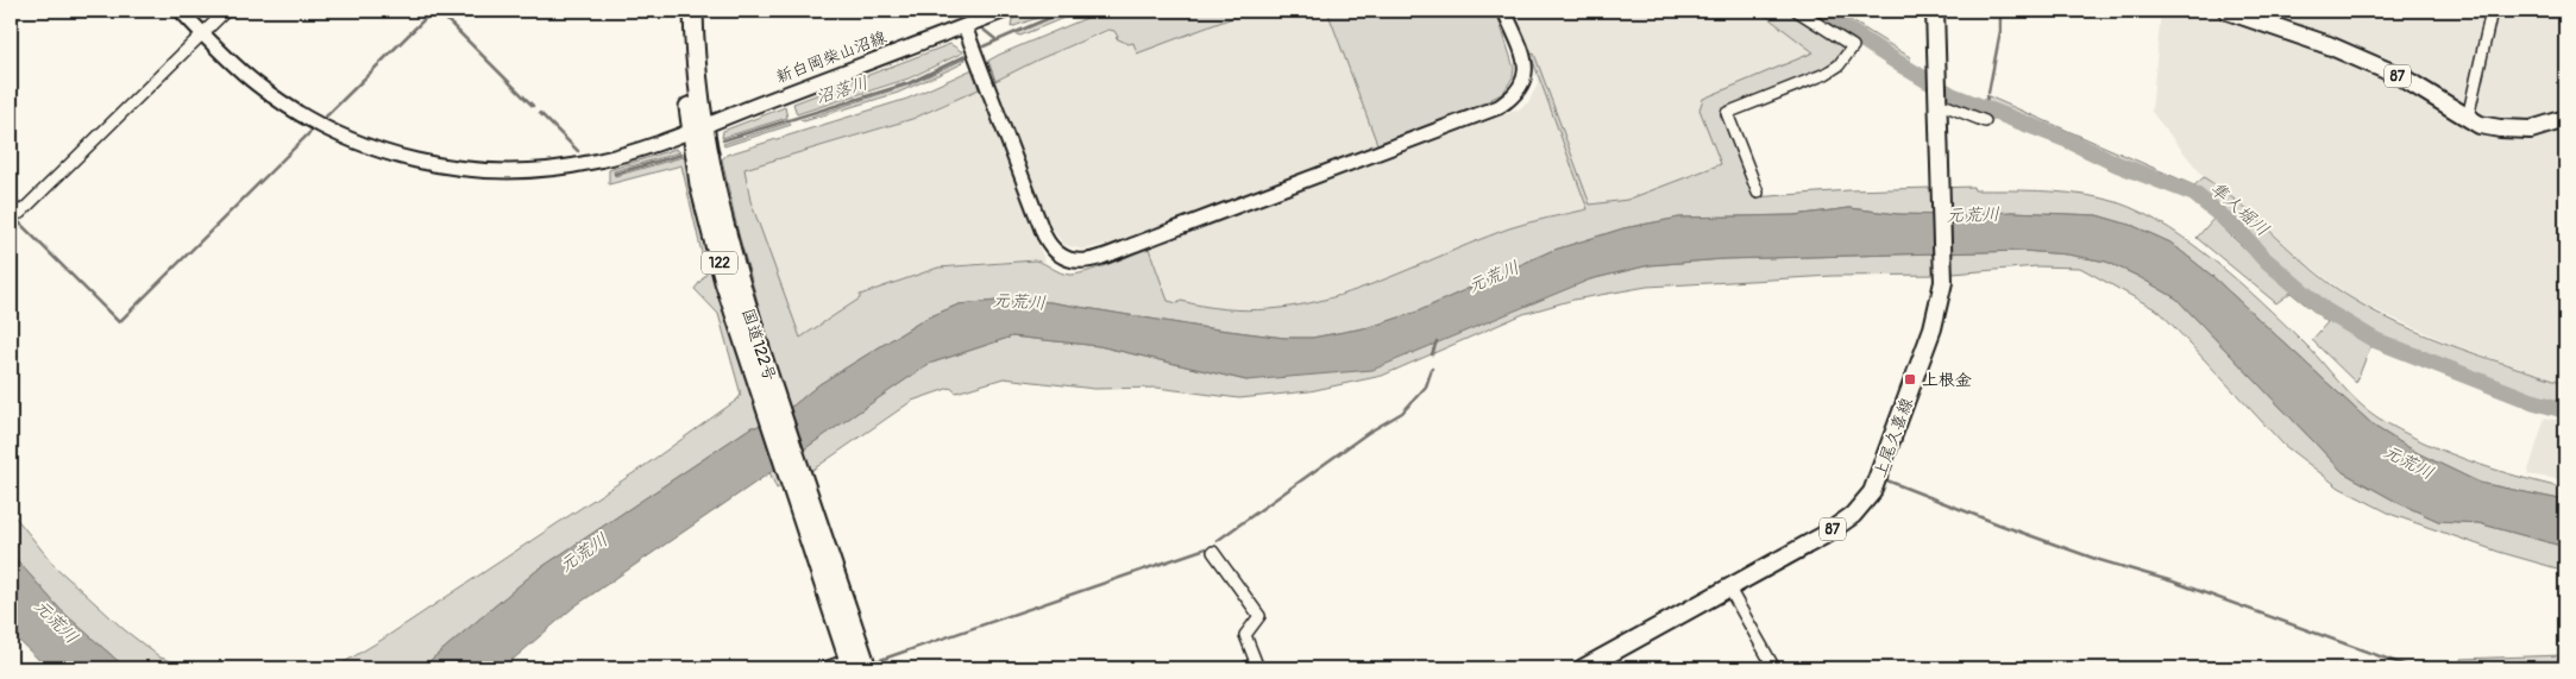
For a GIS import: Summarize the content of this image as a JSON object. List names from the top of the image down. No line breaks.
{"streets":{"highway":["122","国道122号"],"main road":["87","上尾久喜線"],"street":["新白岡柴山沼線"]},"crossings":[["新白岡柴山沼線","国道122号"]],"water":["沼落川","隼人堀川","元荒川"],"places":{"transit":["上根金"]}}
